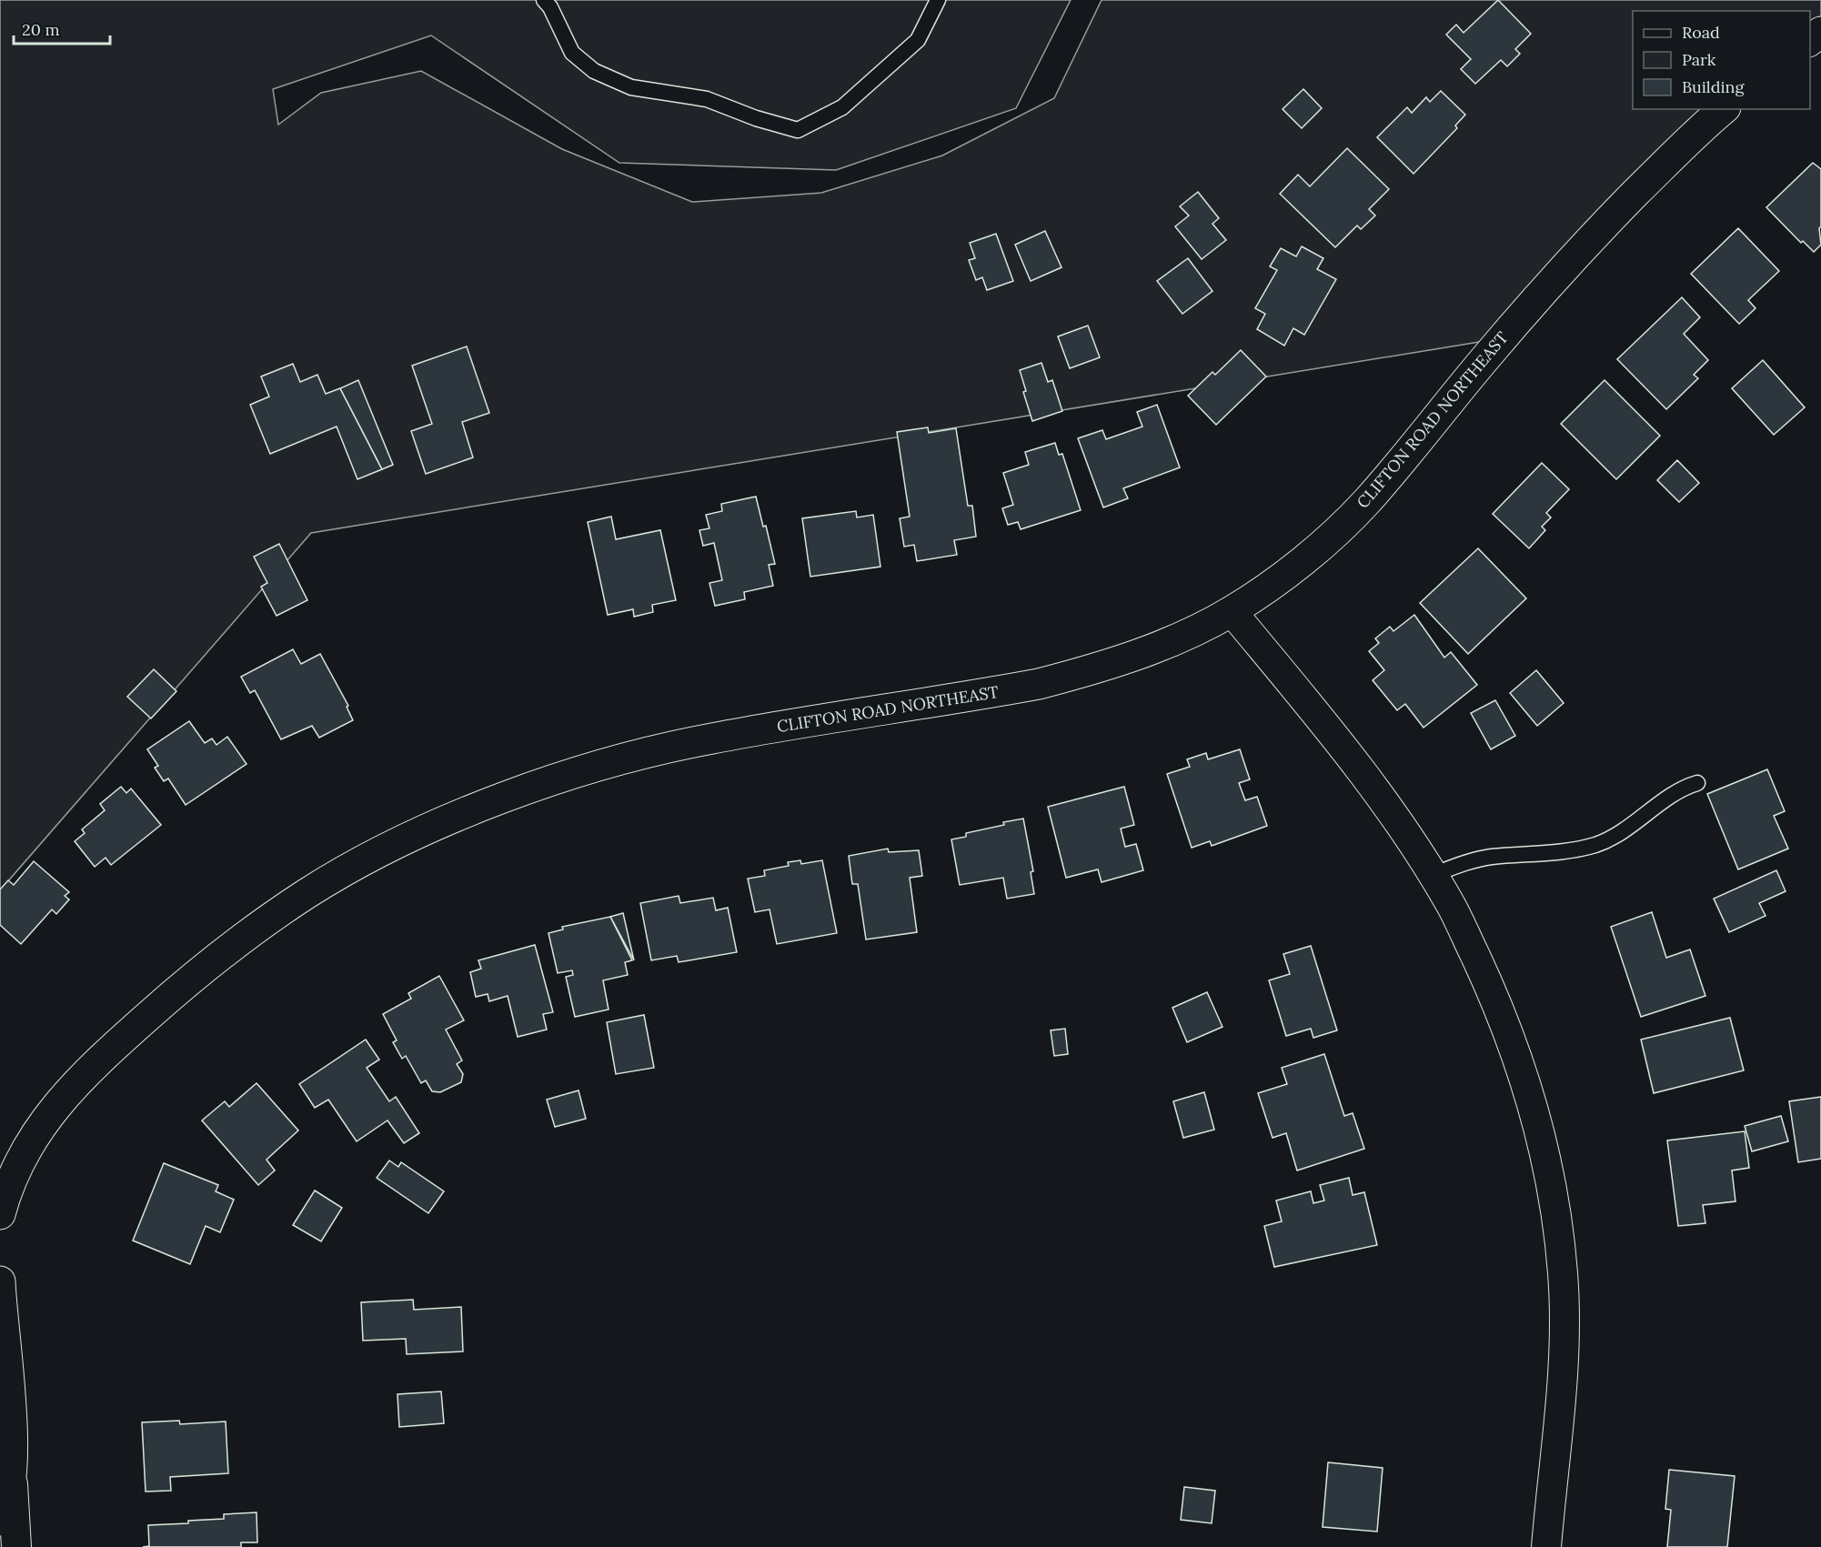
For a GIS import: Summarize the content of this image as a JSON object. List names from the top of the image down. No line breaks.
{"streets":{"street":["CLIFTON ROAD NORTHEAST"]},"legend":["Road","Park","Building"],"scale_bar":"20 m"}
